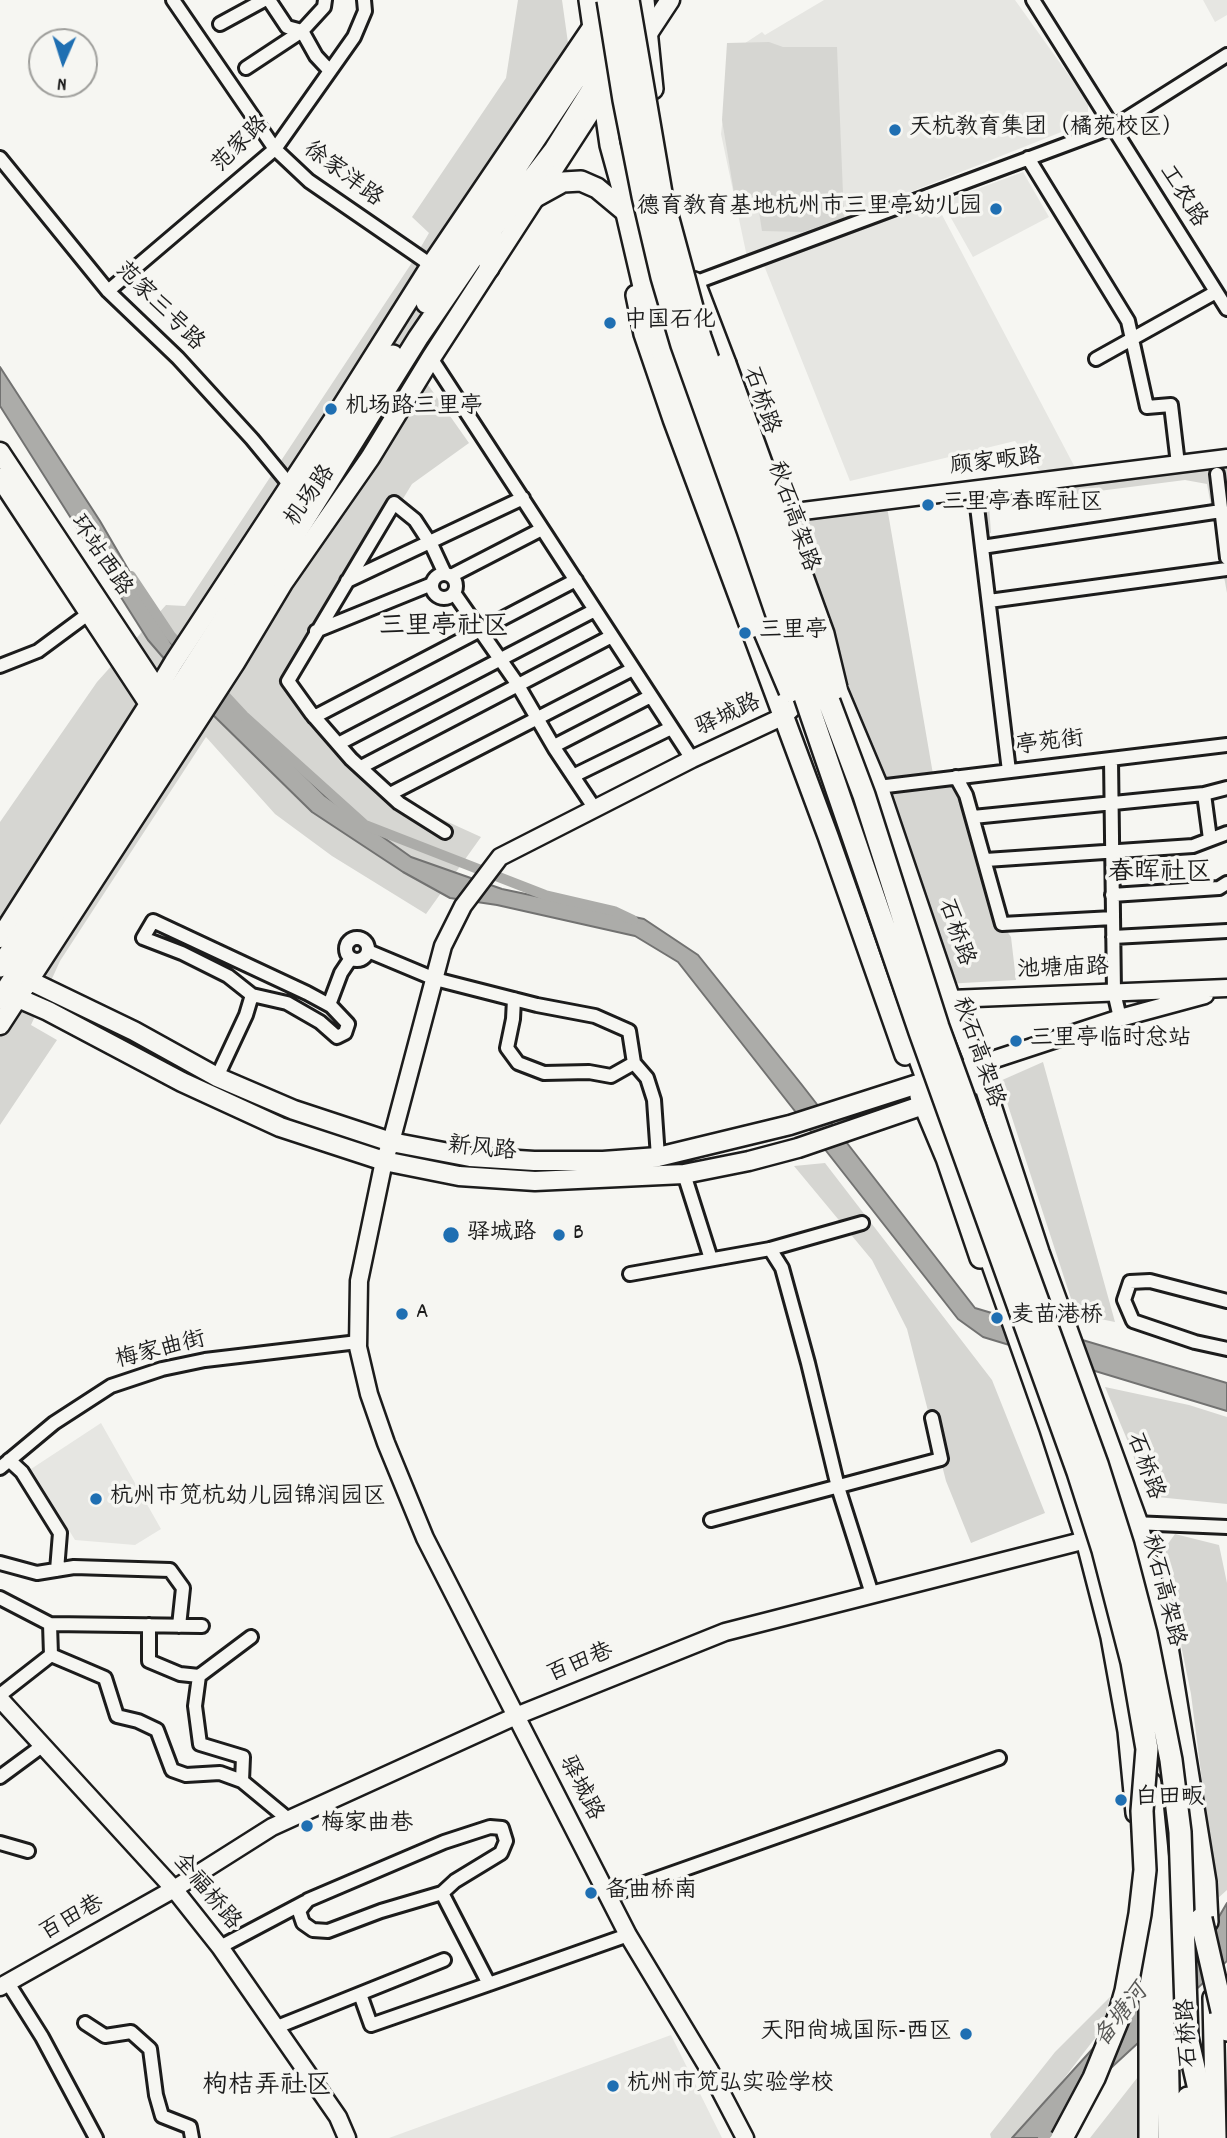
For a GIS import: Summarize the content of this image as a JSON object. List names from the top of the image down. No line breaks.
{"streets":{"highway":["秋石高架路"],"main road":["石桥路","机场路","环站西路","新风路"],"street":["范家路","徐家洋路","工农路","范家三号路","顾家畈路","驿城路","亭苑街","池塘庙路","梅家曲街","百田巷","全福桥路"]},"crossings":[["范家路","徐家洋路"],["范家路","范家三号路"],["徐家洋路","机场路"],["范家三号路","机场路"],["石桥路","顾家畈路"],["石桥路","机场路"],["石桥路","秋石高架路"],["石桥路","亭苑街"],["石桥路","池塘庙路"],["石桥路","新风路"],["石桥路","百田巷"],["机场路","秋石高架路"],["机场路","新风路"],["秋石高架路","亭苑街"],["驿城路","新风路"],["驿城路","梅家曲街"],["驿城路","百田巷"],["百田巷","全福桥路"]],"districts":["三里亭社区","春晖社区","枸桔弄社区"],"water":["备塘河"],"places":["天杭教育集团（橘苑校区）","德育教育基地杭州市三里亭幼儿园","中国石化","机场路三里亭","三里亭春晖社区","三里亭","三里亭临时总站","驿城路","B","A","麦苗港桥","杭州市笕杭幼儿园锦润园区","白田畈","梅家曲巷","备曲桥南","天阳尚城国际-西区","杭州市笕弘实验学校"],"north":"bottom"}
